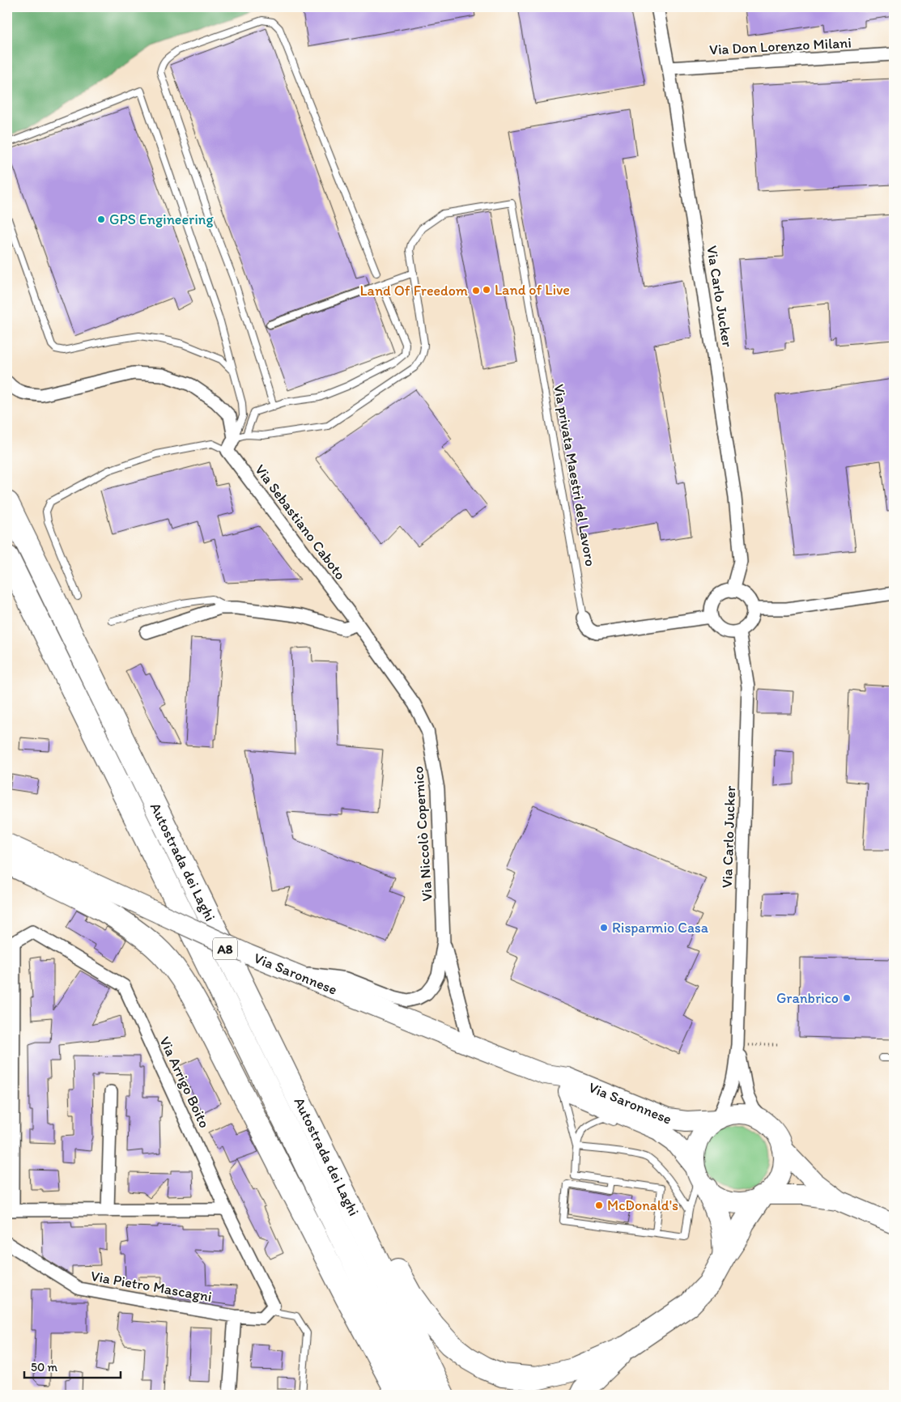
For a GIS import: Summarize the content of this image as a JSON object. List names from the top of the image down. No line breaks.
{"streets":{"highway":["Autostrada dei Laghi","A8"],"main road":["Via Saronnese"],"street":["Via Don Lorenzo Milani","Via Carlo Jucker","Via privata Maestri del Lavoro","Via Sebastiano Caboto","Via Niccolò Copernico","Via Arrigo Boito","Via Pietro Mascagni"]},"crossings":[["Via Don Lorenzo Milani","Via Carlo Jucker"],["Via Carlo Jucker","Via privata Maestri del Lavoro"],["Via Carlo Jucker","Via Saronnese"],["Via Sebastiano Caboto","Via Niccolò Copernico"],["Via Niccolò Copernico","Via Saronnese"],["Via Arrigo Boito","Via Pietro Mascagni"]],"places":["GPS Engineering","Land of Live","Land Of Freedom","Risparmio Casa","Granbrico","McDonald's"],"scale_bar":"50 m"}
